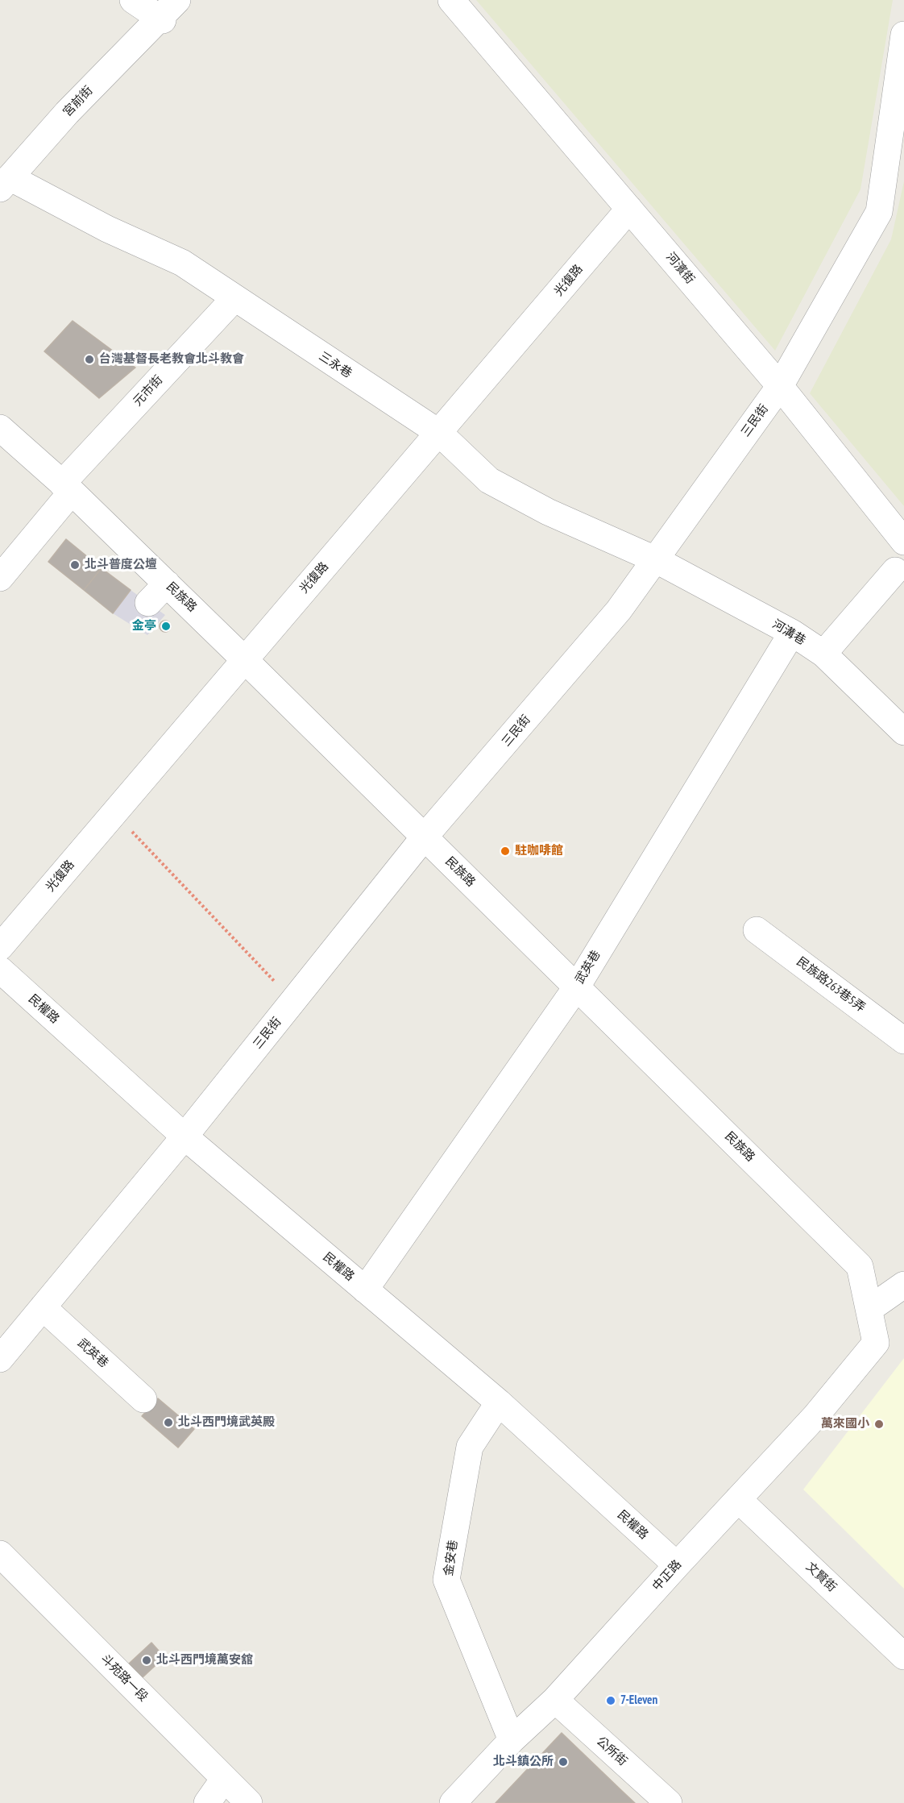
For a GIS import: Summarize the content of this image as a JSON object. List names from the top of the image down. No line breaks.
{"streets":{"street":["宮前街","河濱街","光復路","三永巷","元市街","三民街","民族路","河溝巷","武英巷","民族路263巷5弄","民權路","金安巷","中正路","文賢街","斗苑路一段","公所街"]},"crossings":[["宮前街","三永巷"],["河濱街","光復路"],["河濱街","三民街"],["光復路","三永巷"],["光復路","民族路"],["三永巷","元市街"],["三永巷","三民街"],["三永巷","河溝巷"],["元市街","民族路"],["三民街","民族路"],["三民街","河溝巷"],["三民街","武英巷"],["三民街","民權路"],["民族路","武英巷"],["民族路","中正路"],["河溝巷","武英巷"],["武英巷","民權路"],["民權路","金安巷"],["民權路","中正路"],["金安巷","中正路"],["中正路","文賢街"],["中正路","公所街"]],"places":["台灣基督長老教會北斗教會","北斗普度公壇","金亭","駐咖啡館","北斗西門境武英殿","萬來國小","北斗西門境萬安舘","7-Eleven","北斗鎮公所"]}
